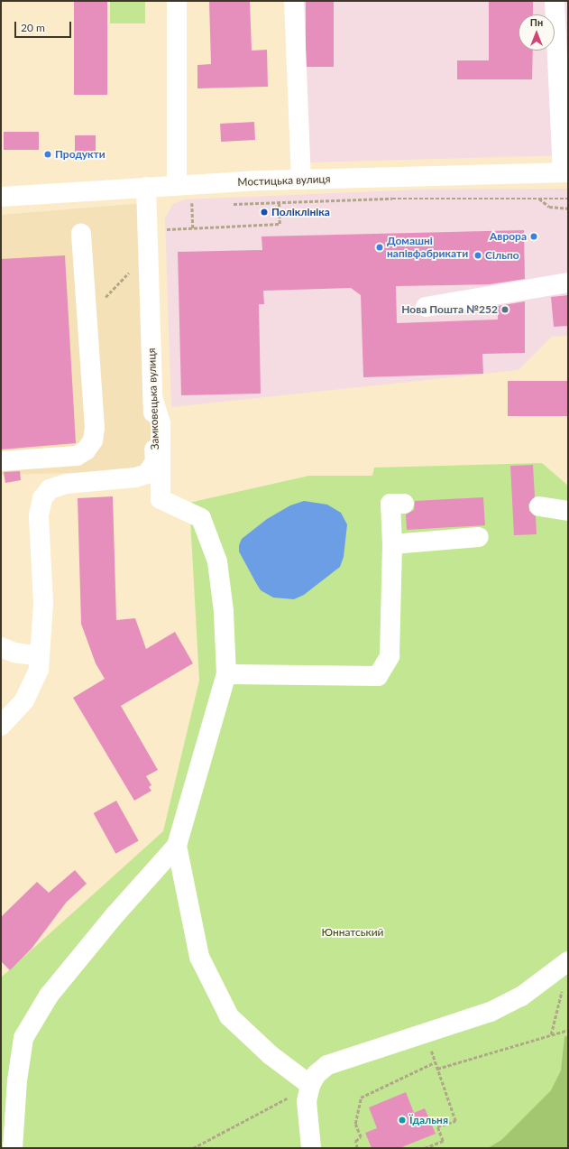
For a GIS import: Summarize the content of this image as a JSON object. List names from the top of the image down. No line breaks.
{"streets":{"street":["Мостицька вулиця","Замковецька вулиця"]},"crossings":[["Мостицька вулиця","Замковецька вулиця"]],"parks":["Юннатський"],"places":["Продукти","Поліклініка","Аврора","Домашні напівфабрикати","Сільпо","Нова Пошта №252","Їдальня"],"scale_bar":"20 m","north":"top"}
